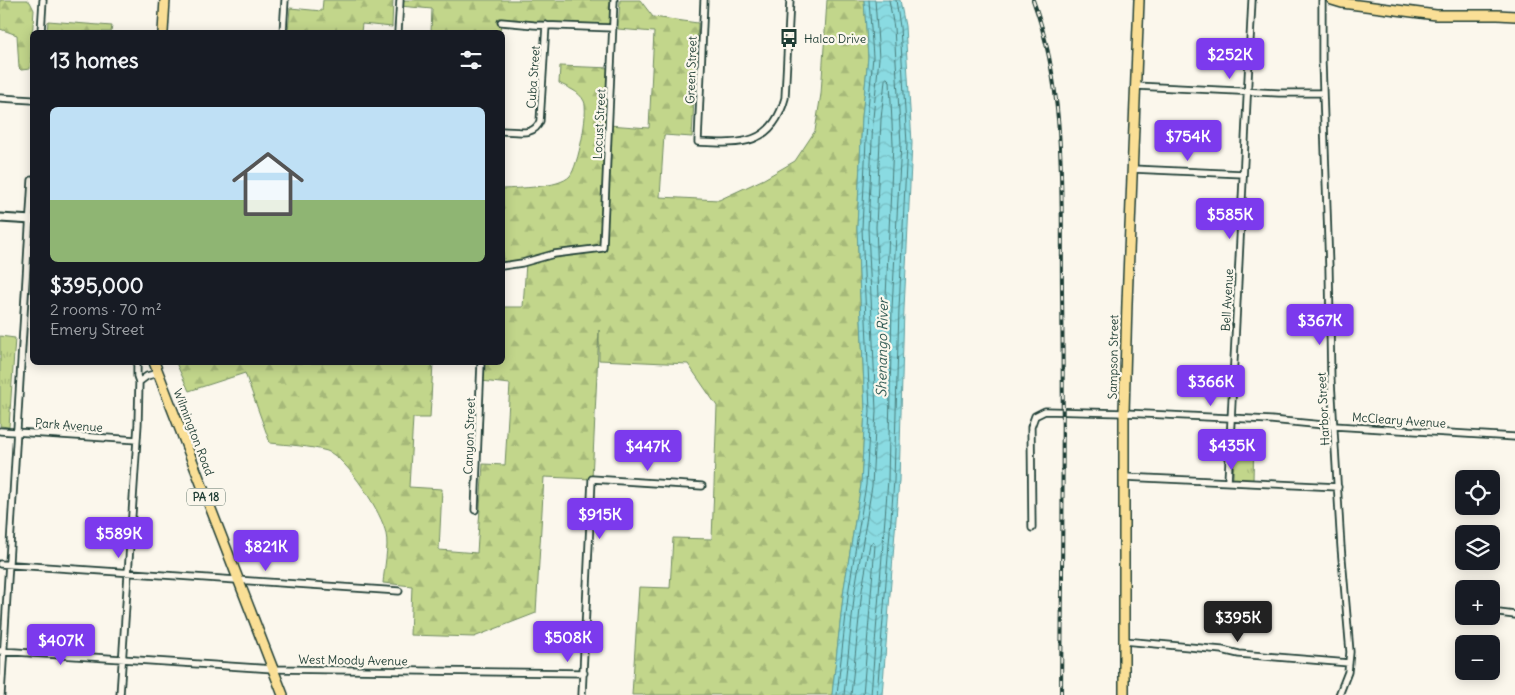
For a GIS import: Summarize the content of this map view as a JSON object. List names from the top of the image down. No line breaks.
{"streets":{"main road":["Sampson Street","Wilmington Road","PA 18"],"street":["Green Street","Cuba Street","Locust Street","Bell Avenue","Harbor Street","McCleary Avenue","Park Avenue","Canyon Street","West Moody Avenue"]},"crossings":[["Bell Avenue","McCleary Avenue"],["Sampson Street","McCleary Avenue"],["Harbor Street","McCleary Avenue"],["Wilmington Road","PA 18"],["Wilmington Road","West Moody Avenue"]],"water":["Shenango River"],"places":{"bus stop":["Halco Drive"]},"page":{"heading":"13 homes","price":["$252K","$754K","$585K","$367K","$366K","$435K","$447K","$915K","$589K","$821K","$395K","$508K","$407K"],"list":[{"name":"$395,000","note":"2 rooms · 70 m² · Emery Street"}],"map_buttons":["+","−"]}}
